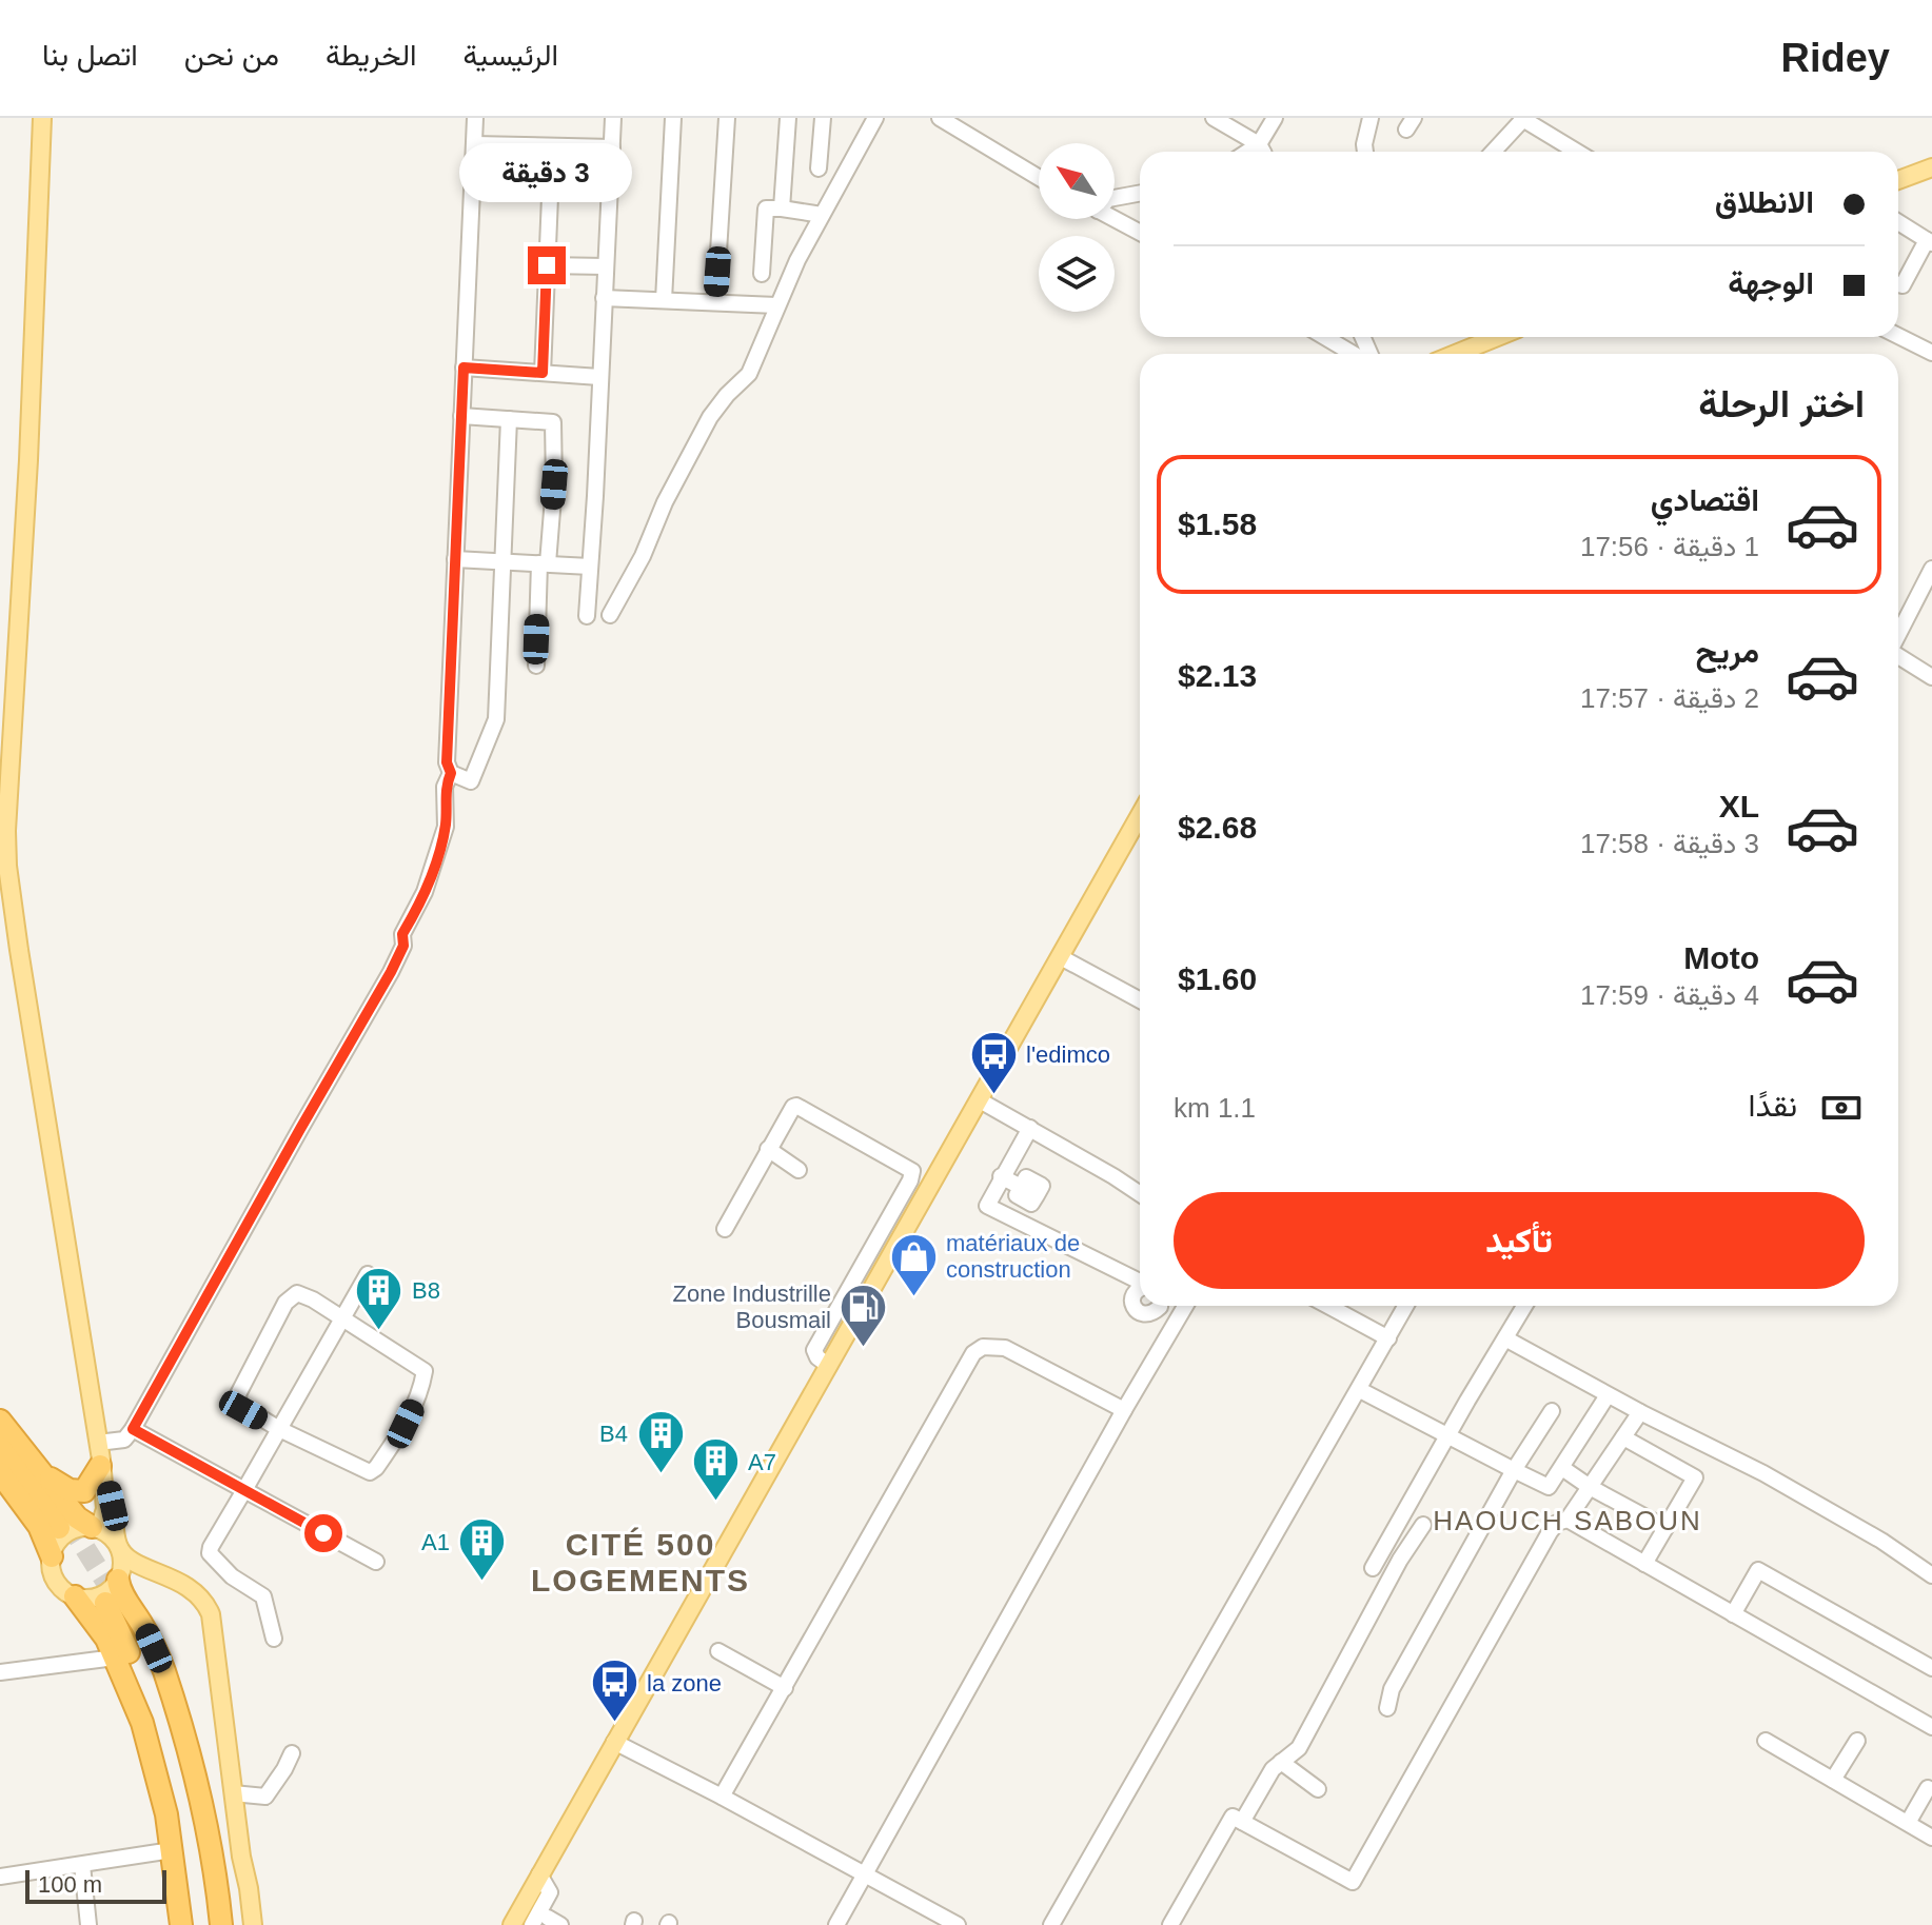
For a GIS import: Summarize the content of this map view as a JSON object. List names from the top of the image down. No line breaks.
{"districts":["HAOUCH SABOUN","CITÉ 500 LOGEMENTS"],"places":{"bus stop":["l'edimco","la zone"],"shop":["matériaux de construction"],"building":["B8","B4","A7","A1"],"fuel station":["Zone Industrille Bousmail"]},"scale_bar":"100 m","north":"top left","page":{"header":"Ridey","nav":["الرئيسية","الخريطة","من نحن","اتصل بنا"],"bubble":"3 دقيقة","banner":["الانطلاق","الوجهة"],"heading":"اختر الرحلة","list":[{"name":"اقتصادي","note":"1 دقيقة · 17:56","value":"$1.58"},{"name":"مريح","note":"2 دقيقة · 17:57","value":"$2.13"},{"name":"XL","note":"3 دقيقة · 17:58","value":"$2.68"},{"name":"Moto","note":"4 دقيقة · 17:59","value":"$1.60"}],"pay":["نقدًا","1.1 km"],"buttons":"تأكيد","scale":"100 m"}}
